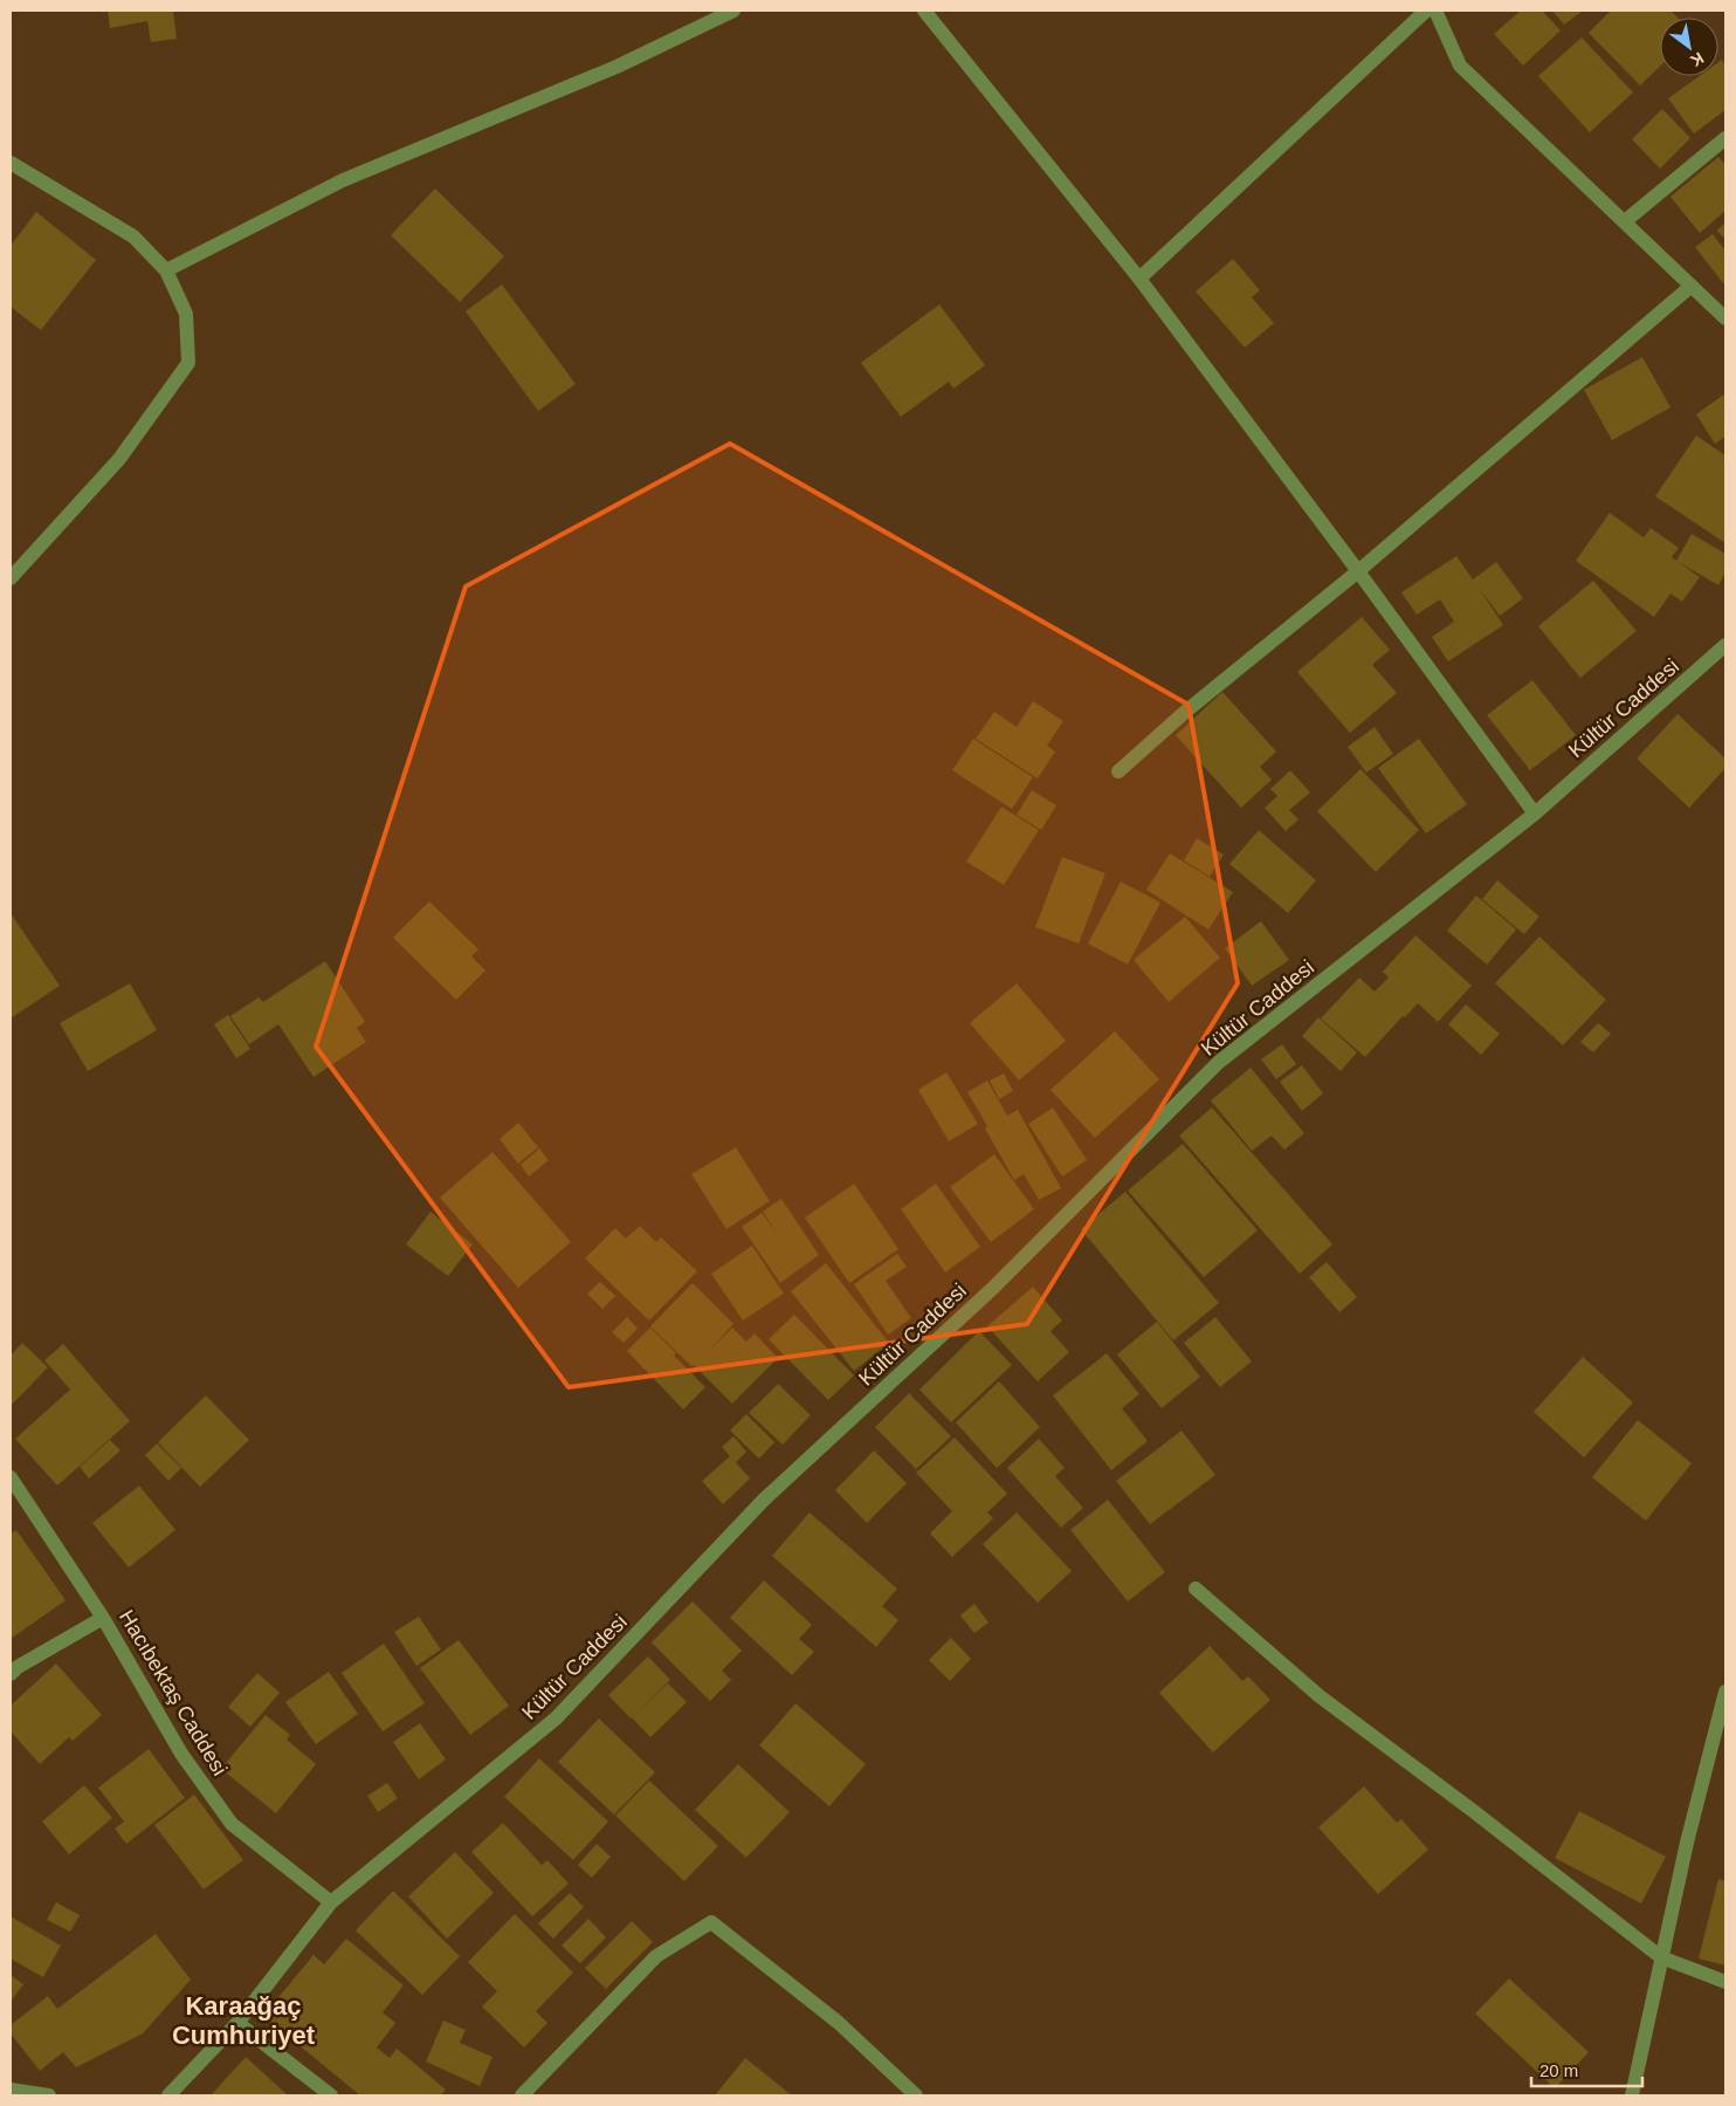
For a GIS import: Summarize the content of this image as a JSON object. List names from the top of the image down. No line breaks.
{"streets":{"street":["Kültür Caddesi","Hacıbektaş Caddesi"]},"crossings":[["Kültür Caddesi","Hacıbektaş Caddesi"]],"districts":["Karaağaç Cumhuriyet"],"scale_bar":"20 m","north":"bottom right"}
